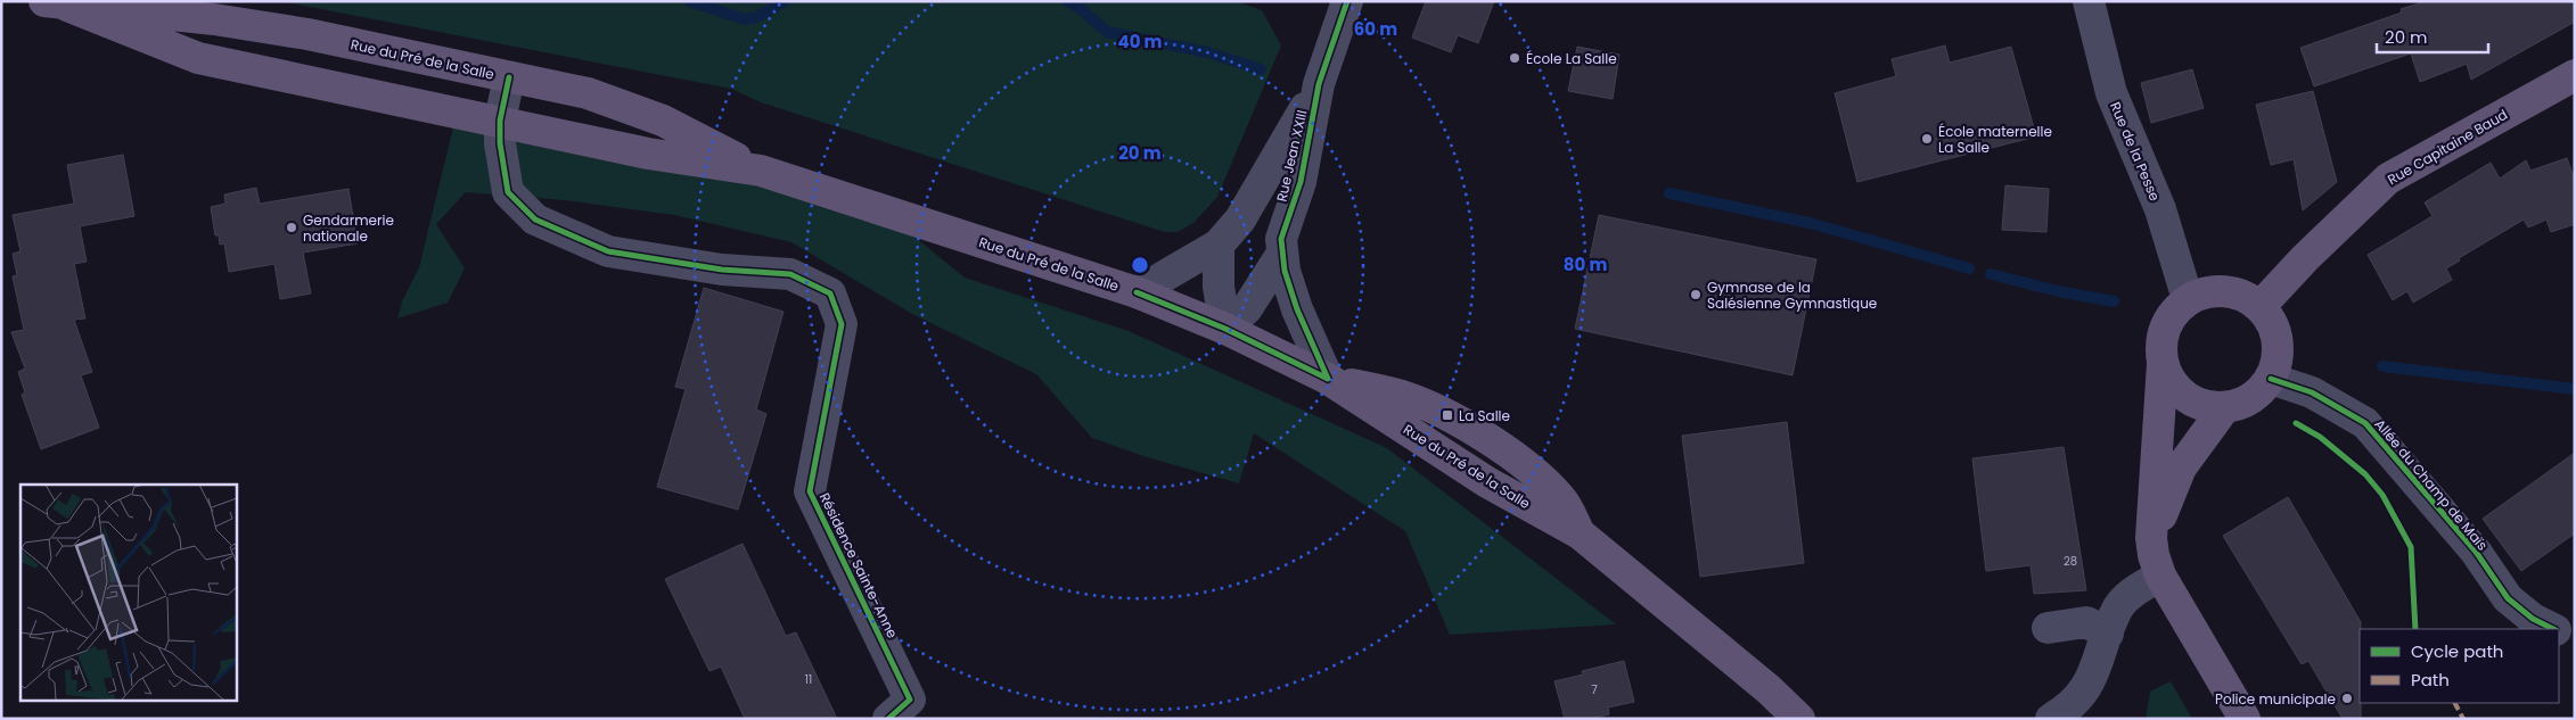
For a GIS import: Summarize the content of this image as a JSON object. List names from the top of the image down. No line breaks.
{"streets":{"main road":["Rue du Pré de la Salle","Rue Capitaine Baud"],"street":["Rue de la Pesse","Rue Jean XXIII","Allée du Champ de Maïs","Résidence Sainte-Anne"]},"crossings":[["Rue du Pré de la Salle","Rue Jean XXIII"],["Rue du Pré de la Salle","Résidence Sainte-Anne"],["Rue Capitaine Baud","Rue de la Pesse"],["Rue Capitaine Baud","Allée du Champ de Maïs"],["Rue de la Pesse","Allée du Champ de Maïs"]],"places":{"other":["École La Salle","École maternelle La Salle","Gendarmerie nationale","Gymnase de la Salésienne Gymnastique","Police municipale"],"transit":["La Salle"]},"house_numbers":["28","11","7"],"legend":["Cycle path","Path"],"scale_bar":"20 m","rings":["60 m","40 m","20 m","80 m"]}
